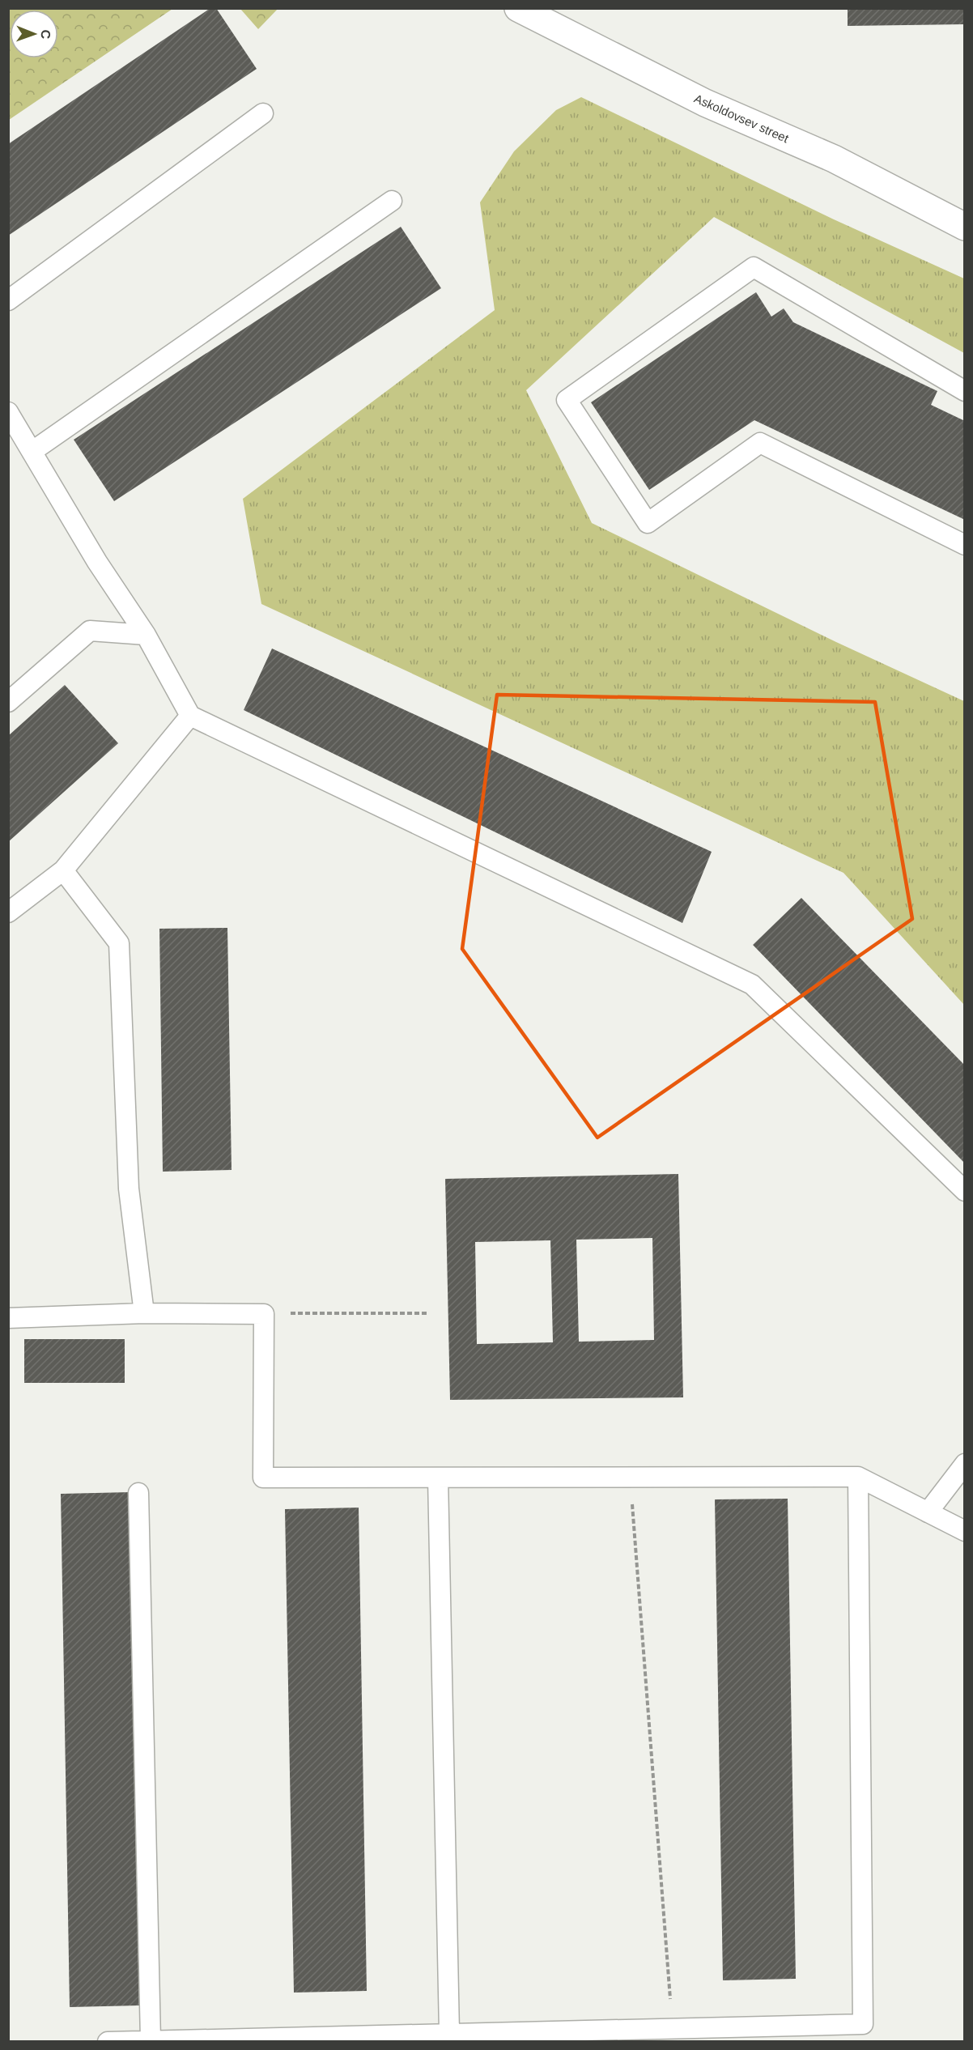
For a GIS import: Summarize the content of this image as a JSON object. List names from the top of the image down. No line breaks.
{"streets":{"street":["Askoldovsev street"]},"north":"right"}
